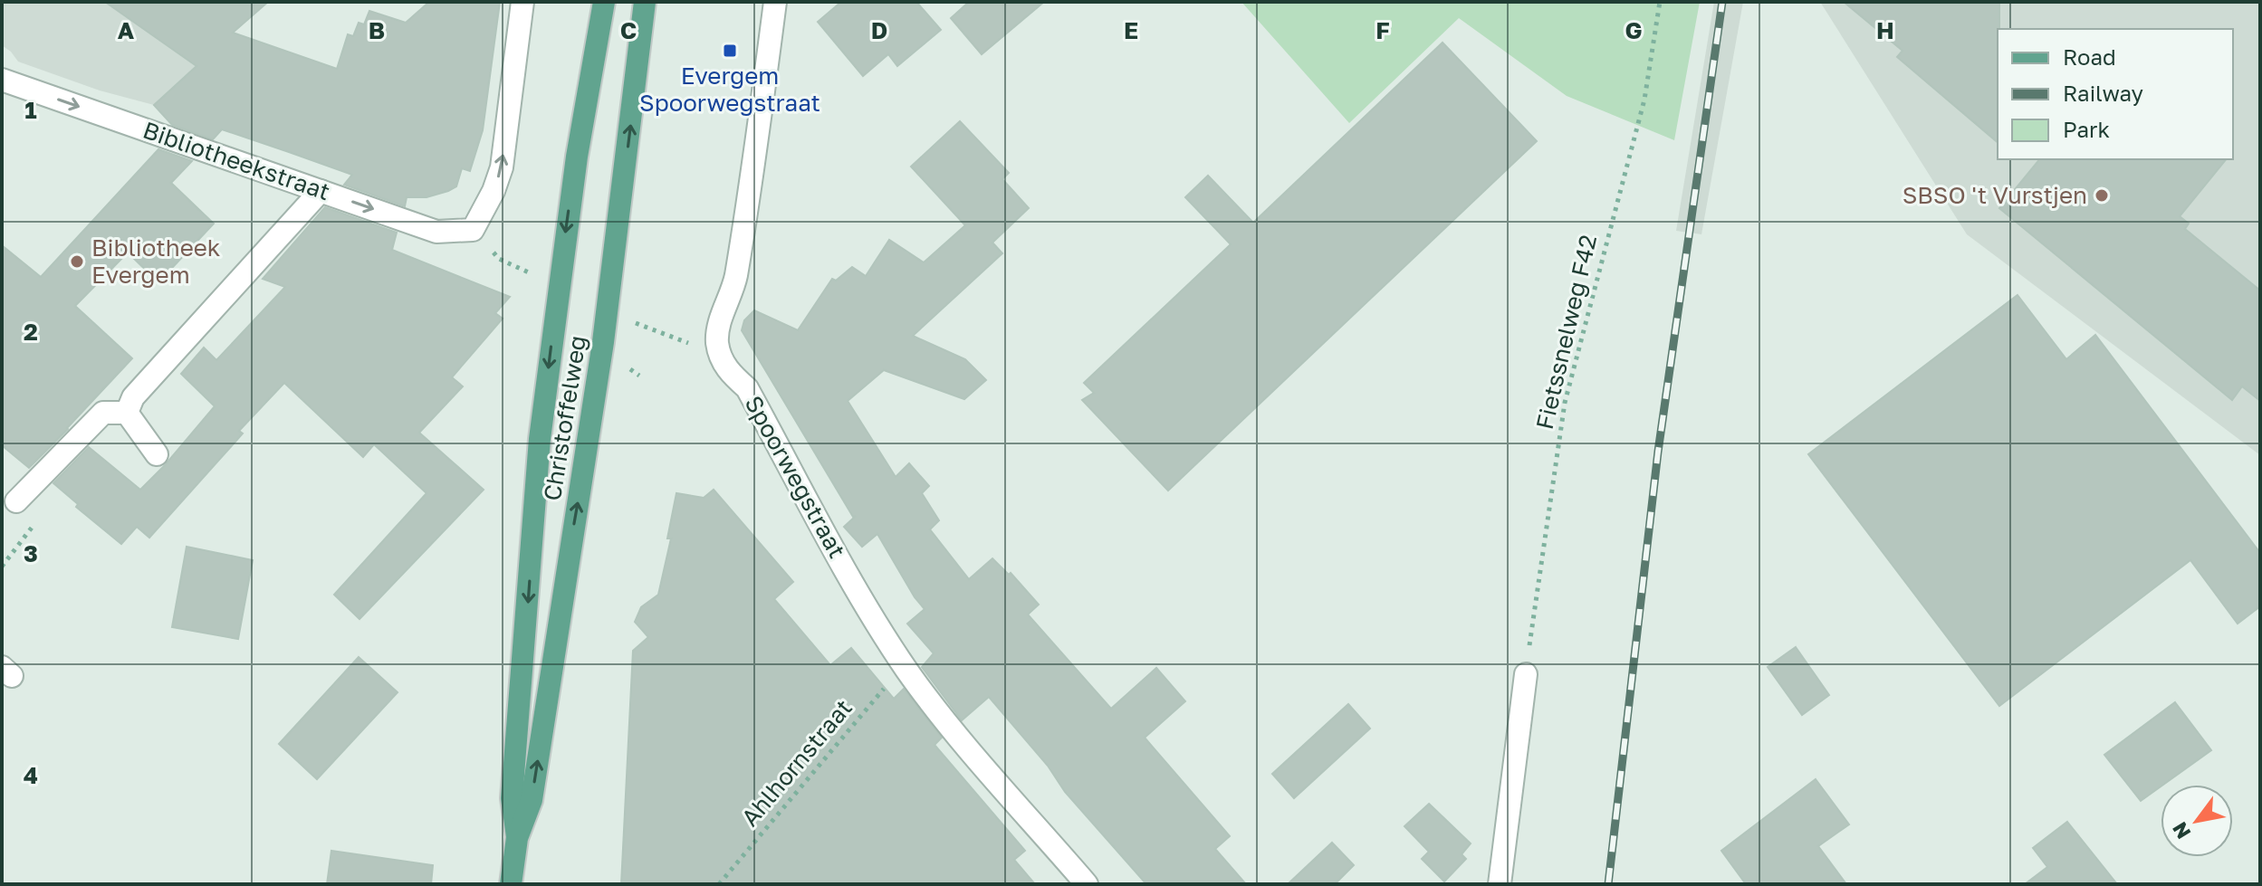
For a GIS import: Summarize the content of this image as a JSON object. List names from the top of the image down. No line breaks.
{"streets":{"main road":["Christoffelweg"],"street":["Bibliotheekstraat","Spoorwegstraat"],"path":["Fietssnelweg F42","Ahlhornstraat"]},"crossings":[["Spoorwegstraat","Ahlhornstraat"]],"one_way":["Bibliotheekstraat"],"places":{"transit":["Evergem Spoorwegstraat"],"other":["SBSO 't Vurstjen","Bibliotheek Evergem"]},"legend":["Road","Railway","Park"],"north":"bottom left","grid":{"columns":["A","B","C","D","E","F","G","H"],"rows":["1","2","3","4"]}}
